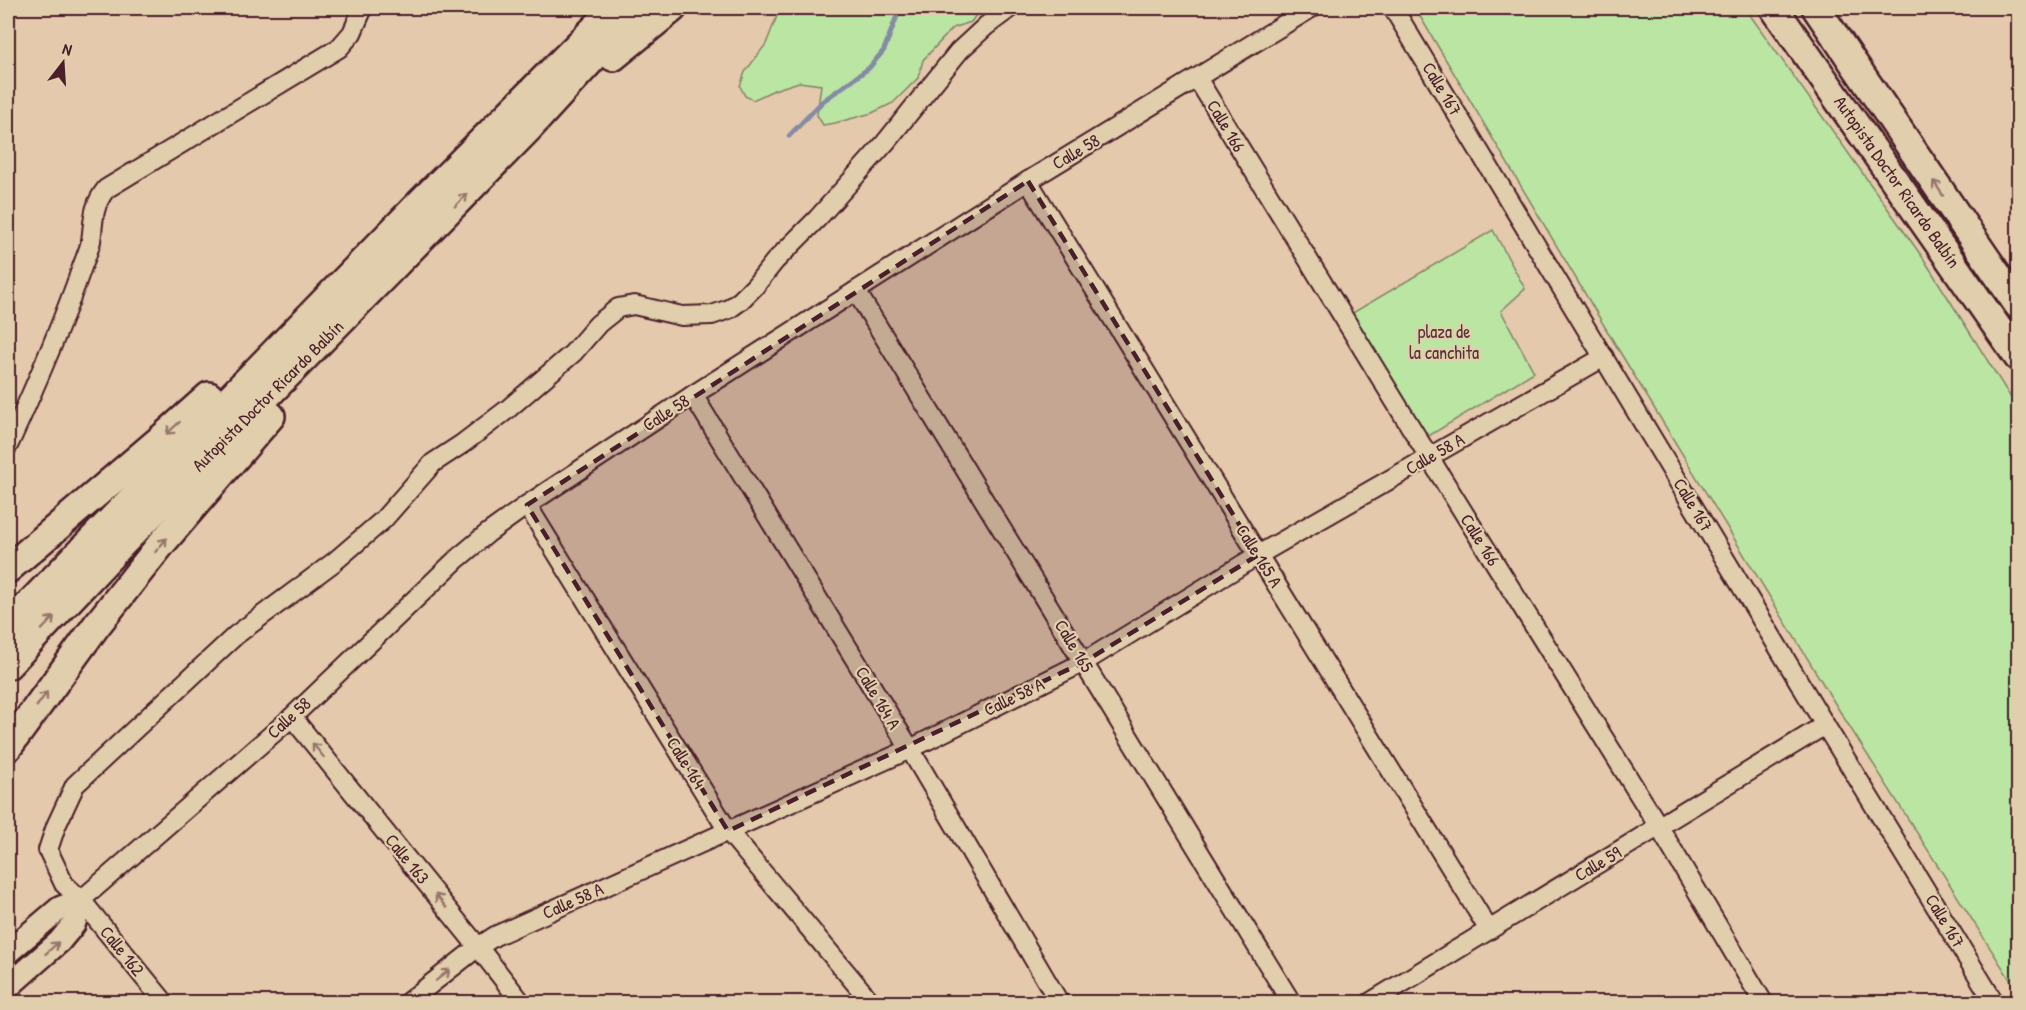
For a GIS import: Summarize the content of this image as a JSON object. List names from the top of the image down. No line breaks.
{"streets":{"highway":["Autopista Doctor Ricardo Balbín"],"street":["Calle 167","Calle 166","Calle 58","Calle 58 A","Calle 165 A","Calle 165","Calle 164 A","Calle 164","Calle 163","Calle 59","Calle 162"]},"crossings":[["Calle 167","Calle 58 A"],["Calle 167","Calle 59"],["Calle 166","Calle 58"],["Calle 166","Calle 58 A"],["Calle 166","Calle 59"],["Calle 58","Calle 165 A"],["Calle 58","Calle 165"],["Calle 58","Calle 164 A"],["Calle 58","Calle 164"],["Calle 58","Calle 163"],["Calle 58","Calle 162"],["Calle 58 A","Calle 165 A"],["Calle 58 A","Calle 165"],["Calle 58 A","Calle 164 A"],["Calle 58 A","Calle 164"],["Calle 58 A","Calle 163"],["Calle 165 A","Calle 59"]],"one_way":["Calle 163"],"parks":["plaza de la canchita"],"north":"top"}
